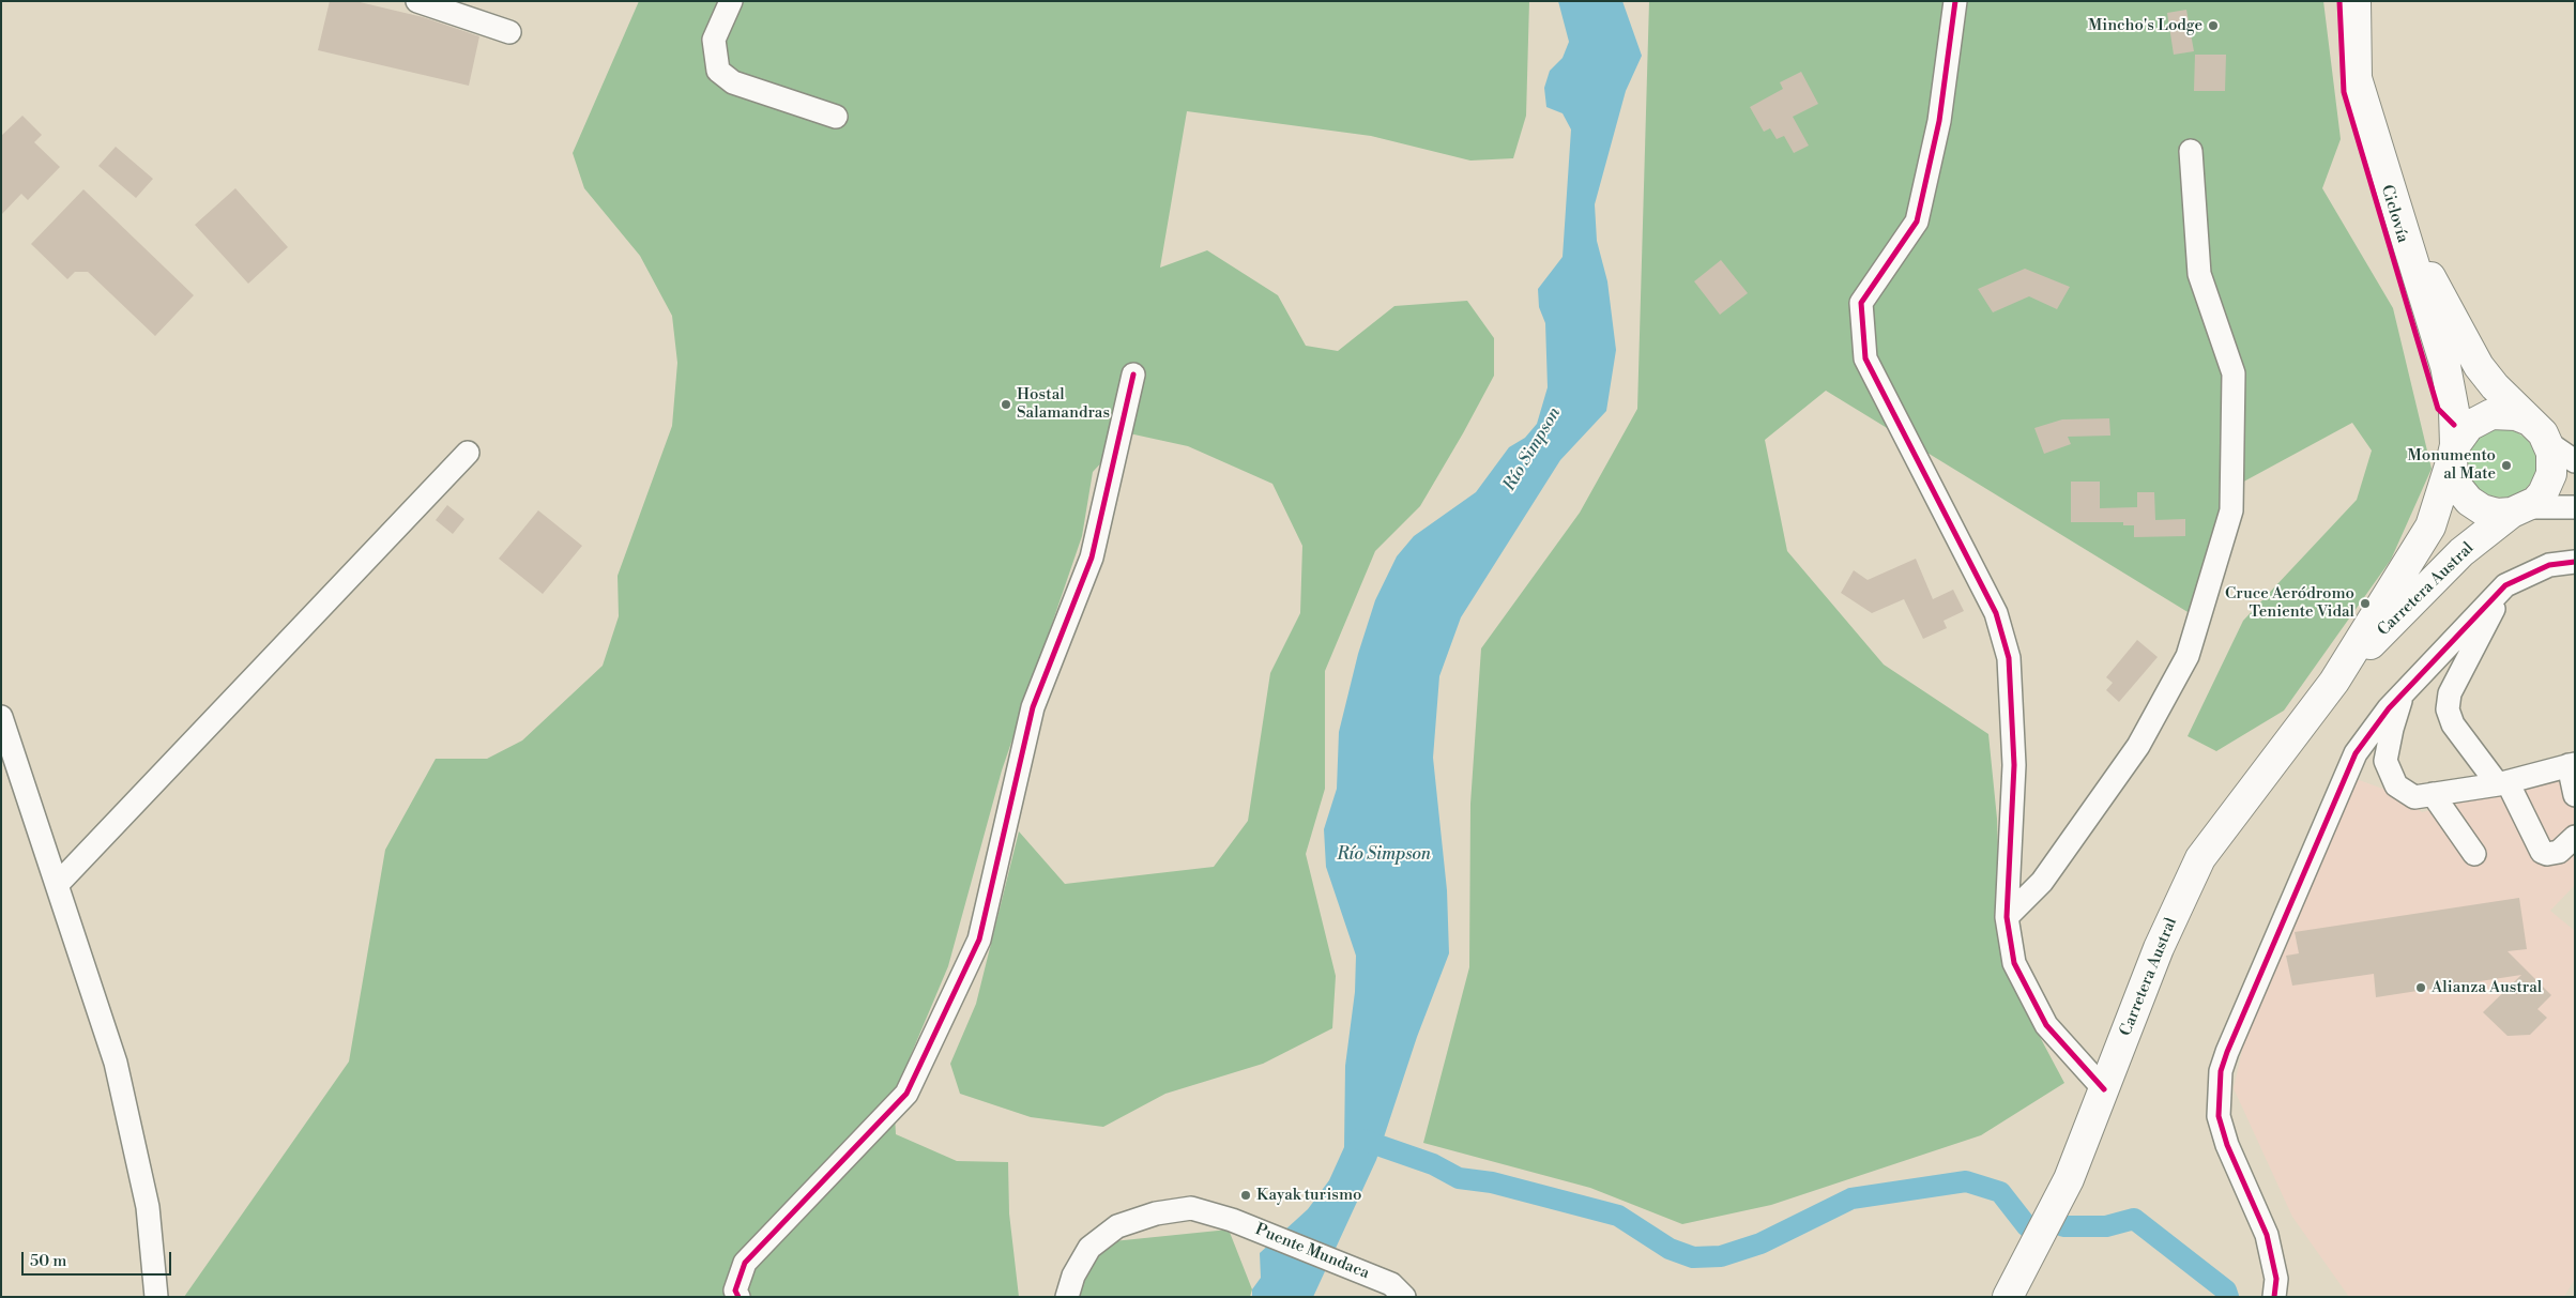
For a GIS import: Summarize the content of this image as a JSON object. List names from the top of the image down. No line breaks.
{"streets":{"highway":["Carretera Austral"],"street":["Puente Mundaca"],"cycle path":["Ciclovía"]},"water":["Río Simpson"],"places":["Mincho's Lodge","Hostal Salamandras","Monumento al Mate","Cruce Aeródromo Teniente Vidal","Alianza Austral","Kayak turismo"],"scale_bar":"50 m"}
